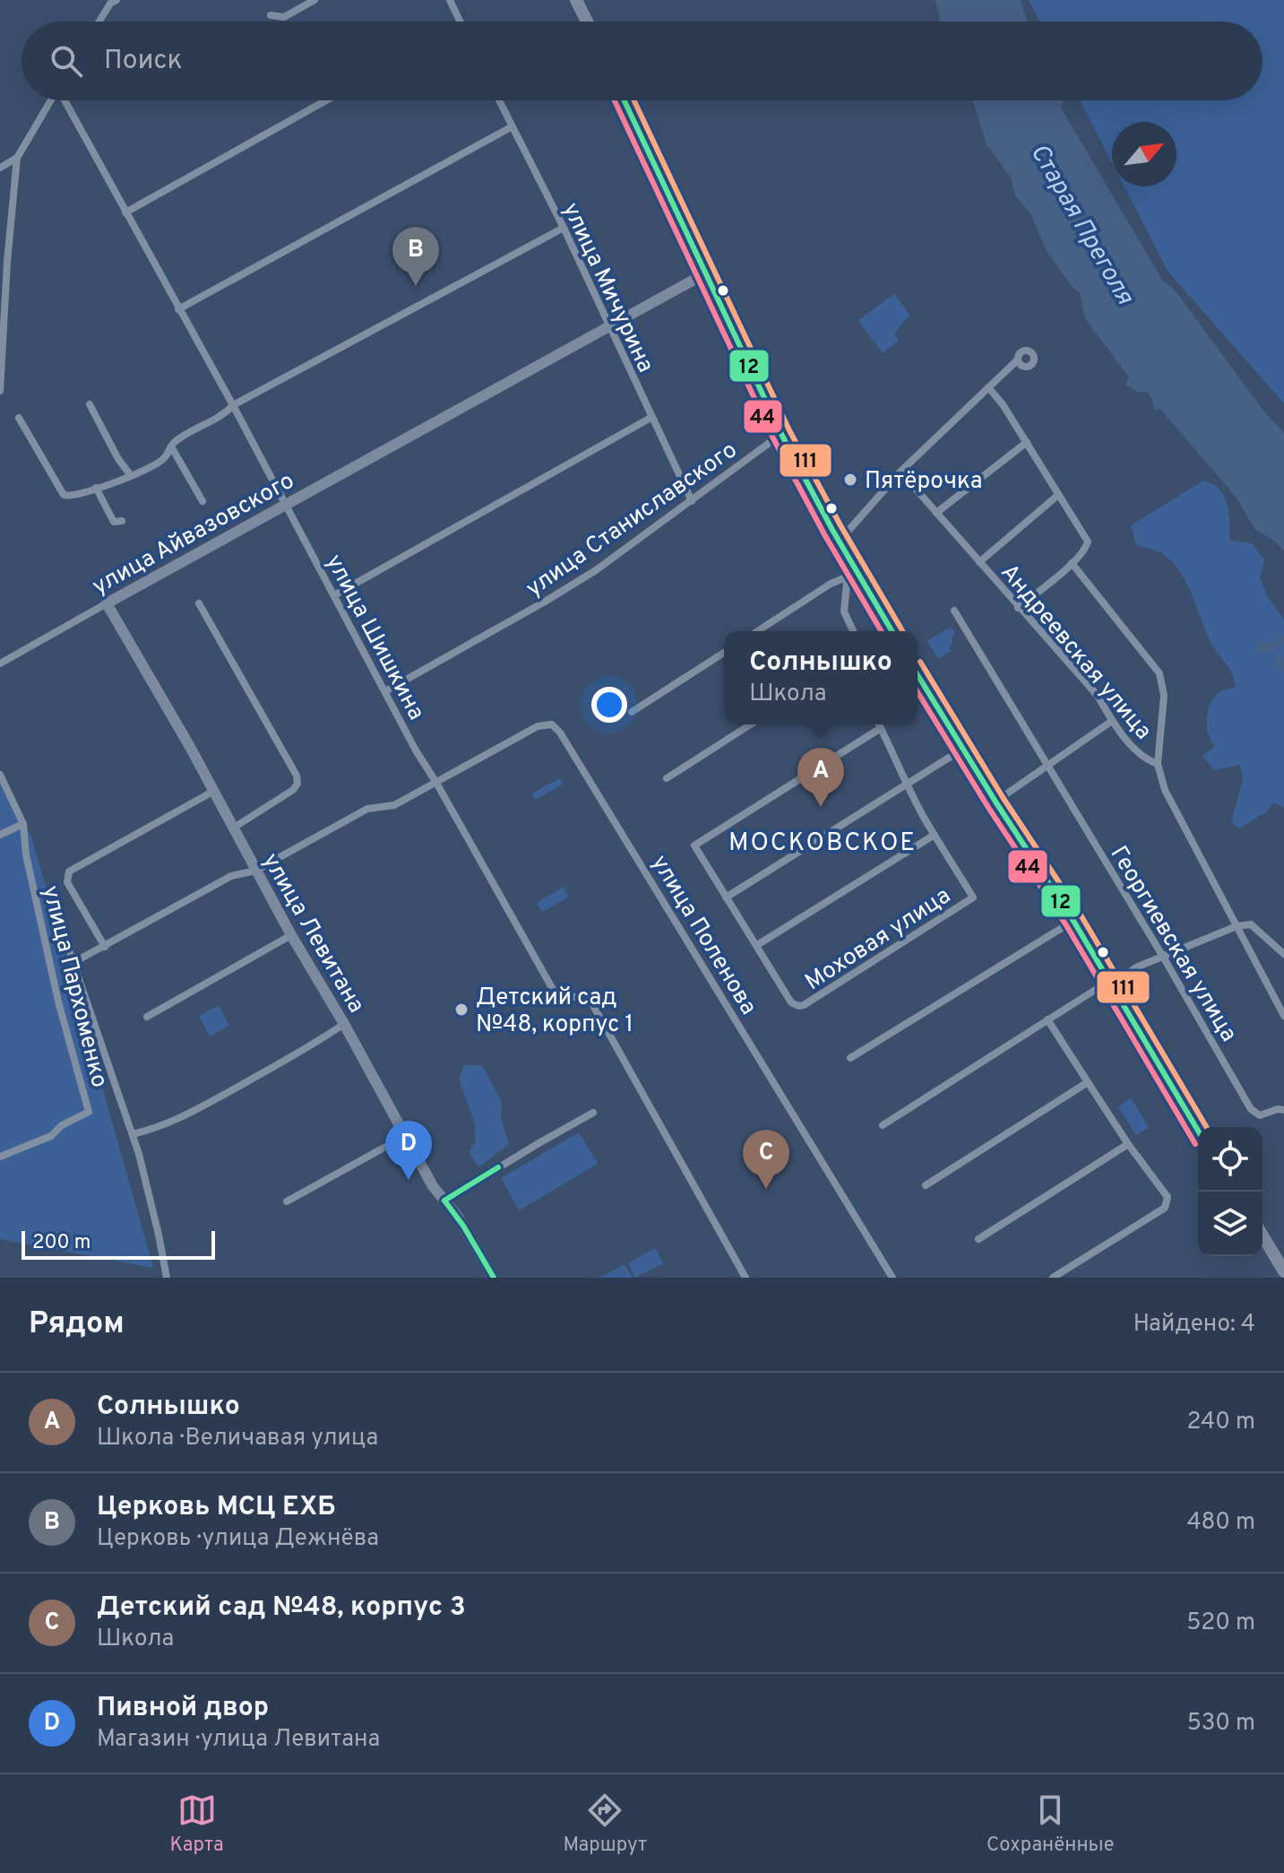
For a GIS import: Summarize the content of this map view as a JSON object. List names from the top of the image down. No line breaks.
{"streets":{"street":["улица Мичурина","улица Станиславского","улица Айвазовского","улица Шишкина","Андреевская улица","улица Левитана","улица Поленова","Моховая улица","Георгиевская улица","улица Пархоменко"]},"crossings":[["улица Мичурина","улица Станиславского"],["улица Мичурина","улица Айвазовского"],["улица Станиславского","улица Шишкина"],["улица Айвазовского","улица Шишкина"],["улица Айвазовского","улица Левитана"],["улица Шишкина","улица Поленова"],["улица Левитана","улица Поленова"],["улица Левитана","улица Пархоменко"],["улица Поленова","улица Пархоменко"]],"districts":["МОСКОВСКОЕ"],"water":["Старая Преголя"],"places":["Пятёрочка","Детский сад №48, корпус 1"],"lines":["transit line 12","transit line 44","transit line 111"],"scale_bar":"200 m","north":"top right","page":{"search":"Поиск","pins":["B","A","D","C"],"popup":["Солнышко","Школа"],"scale":"200 m","heading":["Рядом","Найдено: 4"],"list":[{"mark":"A","name":"Солнышко","note":"Школа · Величавая улица","value":"240 m"},{"mark":"B","name":"Церковь МСЦ ЕХБ","note":"Церковь · улица Дежнёва","value":"480 m"},{"mark":"C","name":"Детский сад №48, корпус 3","note":"Школа","value":"520 m"},{"mark":"D","name":"Пивной двор","note":"Магазин · улица Левитана","value":"530 m"}],"nav":["Карта","Маршрут","Сохранённые"]}}
